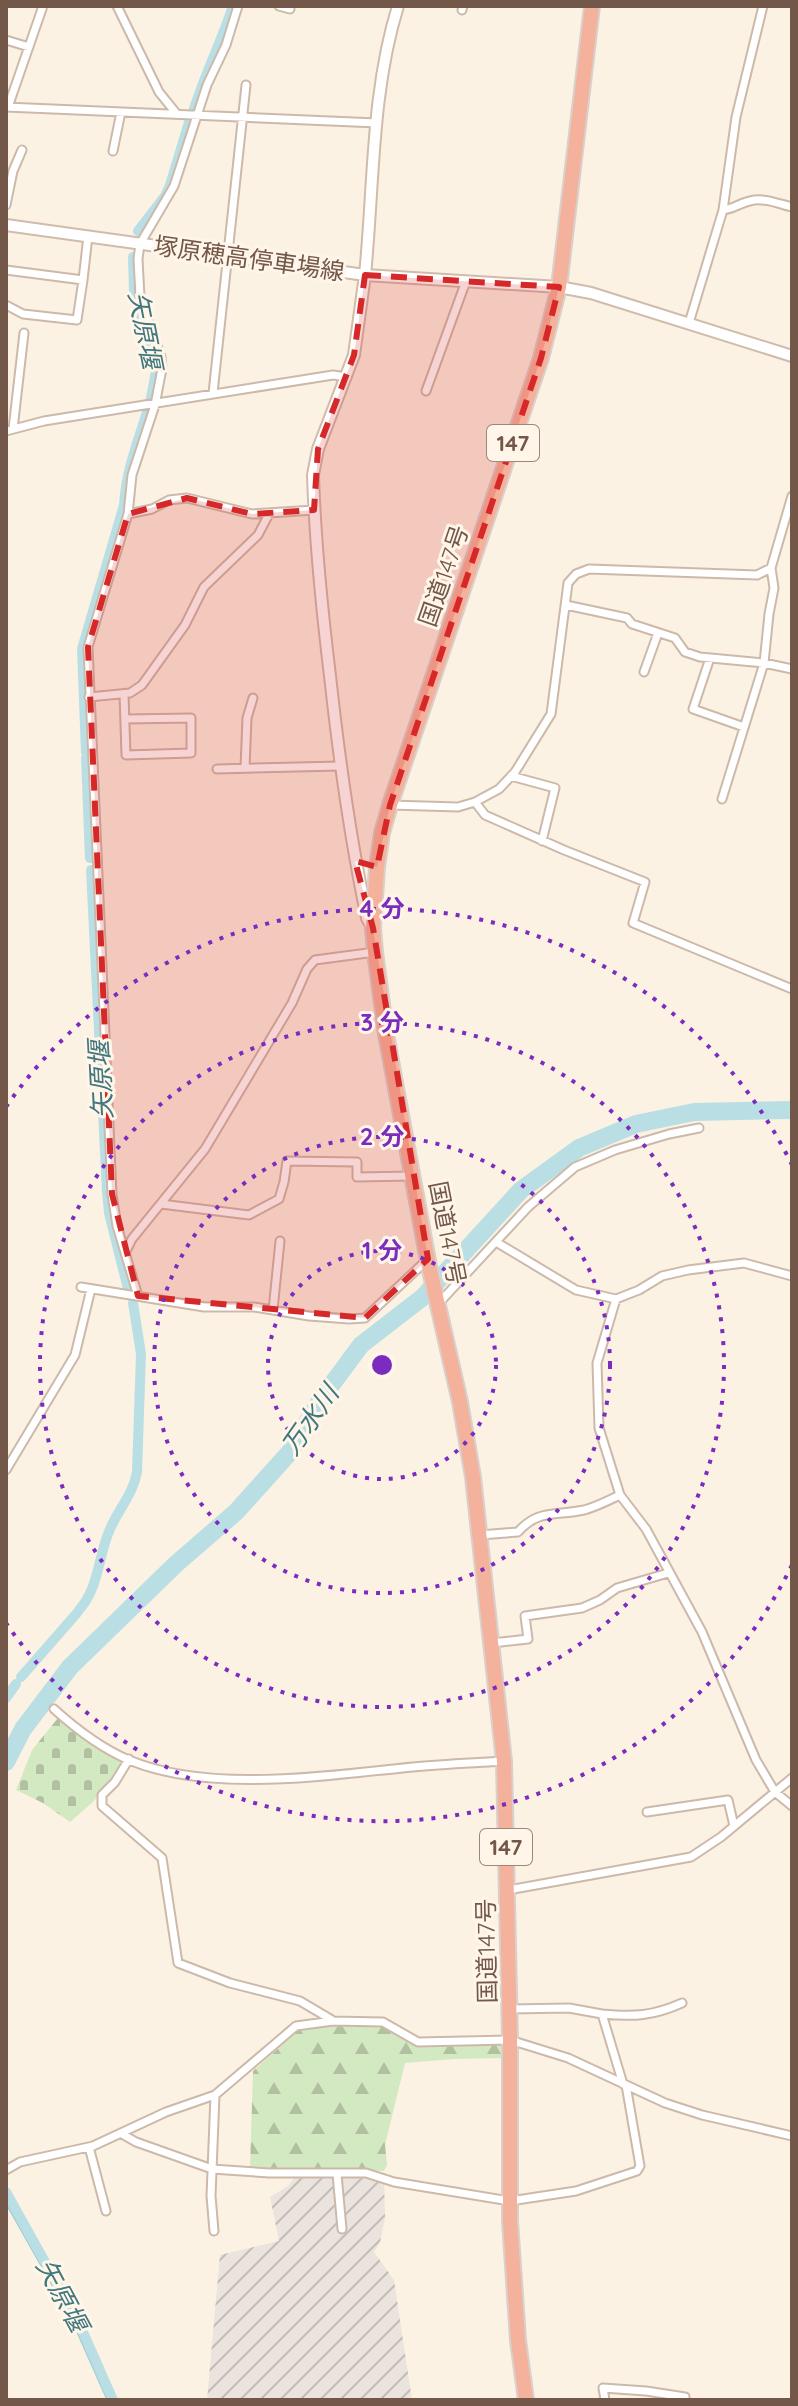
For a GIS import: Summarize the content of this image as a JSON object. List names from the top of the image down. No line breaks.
{"streets":{"highway":["147","国道147号"],"street":["塚原穂高停車場線"]},"water":["矢原堰","万水川"],"rings":["4 分","3 分","2 分","1 分"]}
